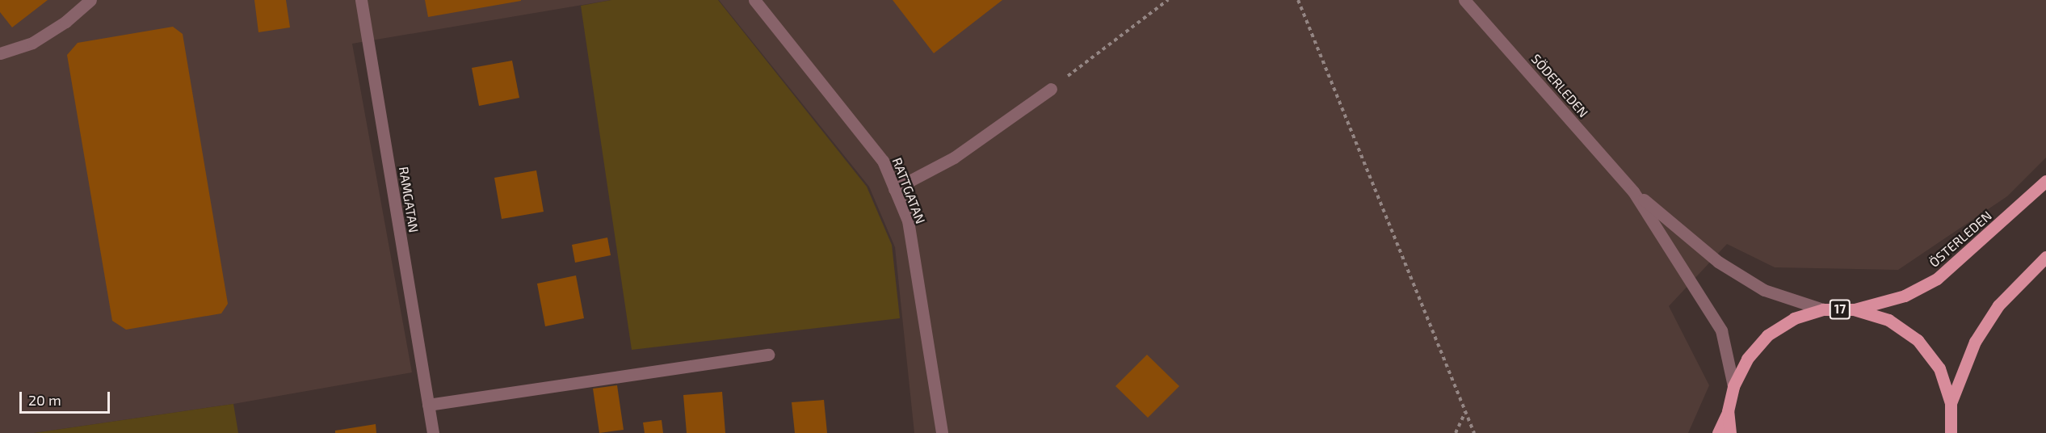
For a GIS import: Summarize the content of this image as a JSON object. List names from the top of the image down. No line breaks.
{"streets":{"main road":["ÖSTERLEDEN","17"],"street":["SÖDERLEDEN","RATTGATAN","RAMGATAN"]},"crossings":[["SÖDERLEDEN","17"],["ÖSTERLEDEN","17"]],"scale_bar":"20 m"}
